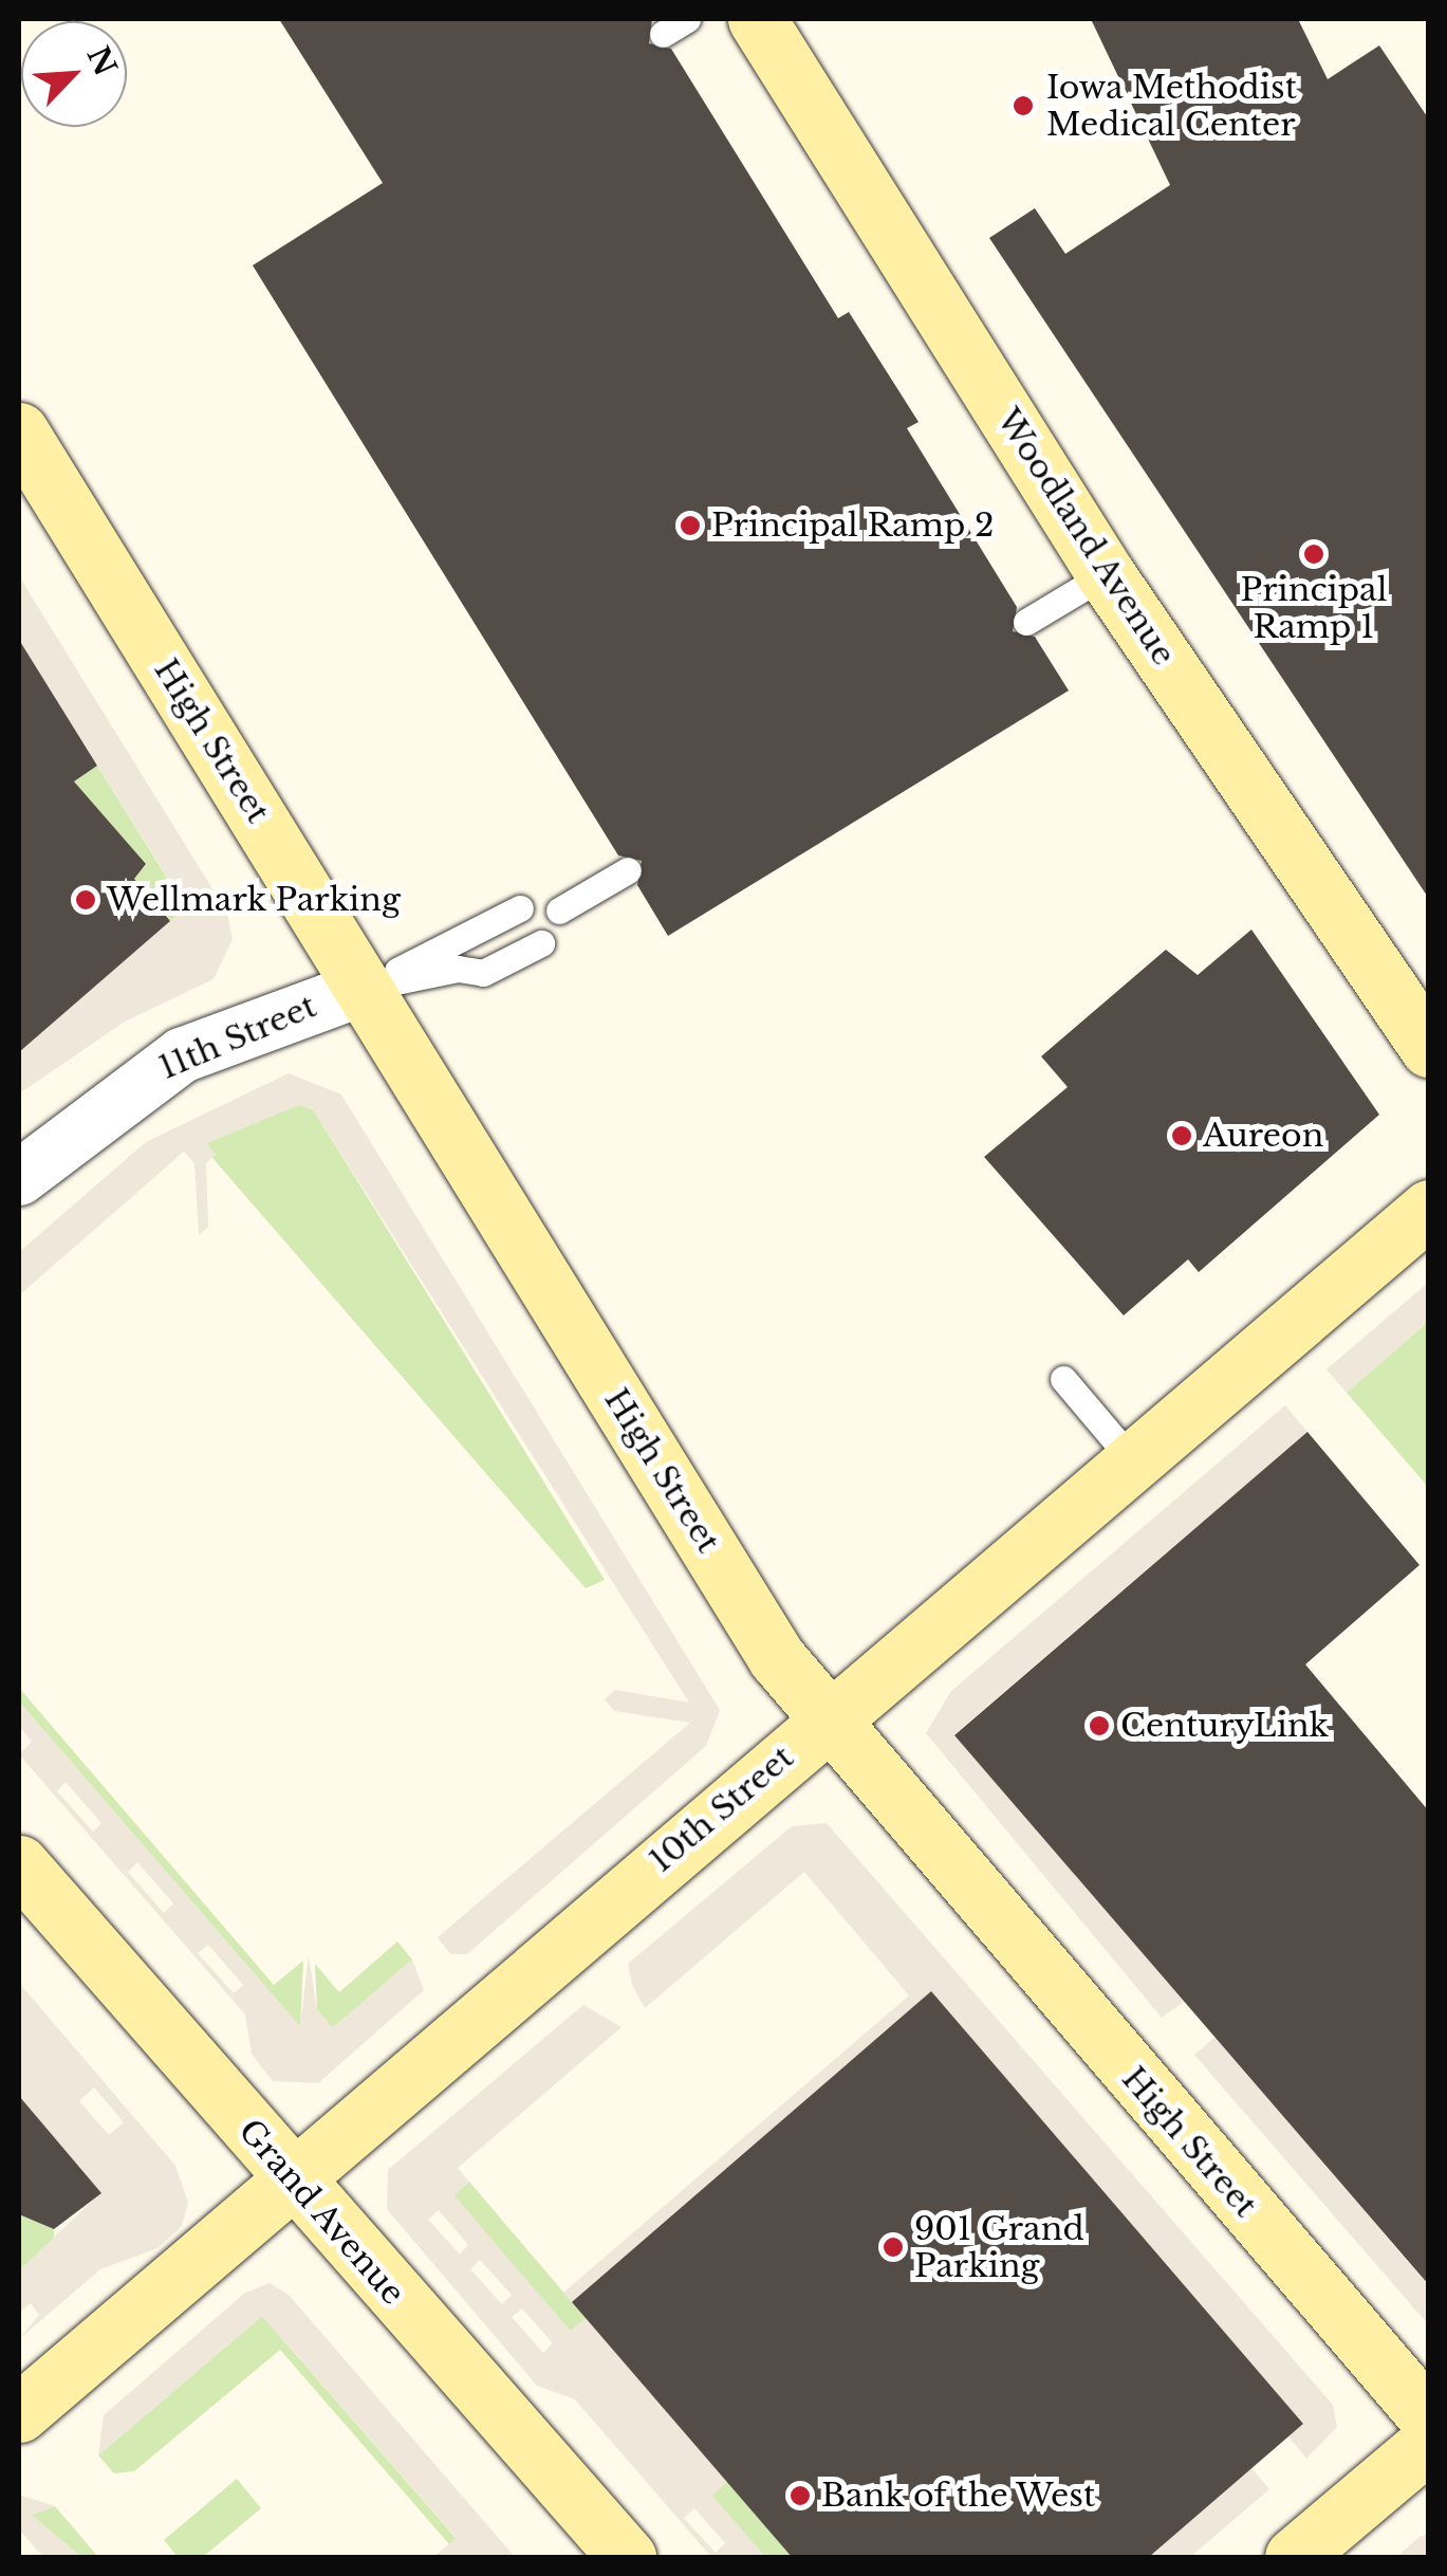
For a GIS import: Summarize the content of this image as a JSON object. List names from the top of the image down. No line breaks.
{"streets":{"main road":["Woodland Avenue","High Street","10th Street","Grand Avenue"],"street":["11th Street"]},"crossings":[["High Street","11th Street"],["High Street","10th Street"],["10th Street","Grand Avenue"]],"places":["Iowa Methodist Medical Center","Principal Ramp 2","Principal Ramp 1","Wellmark Parking","Aureon","CenturyLink","901 Grand Parking","Bank of the West"],"north":"top right"}
